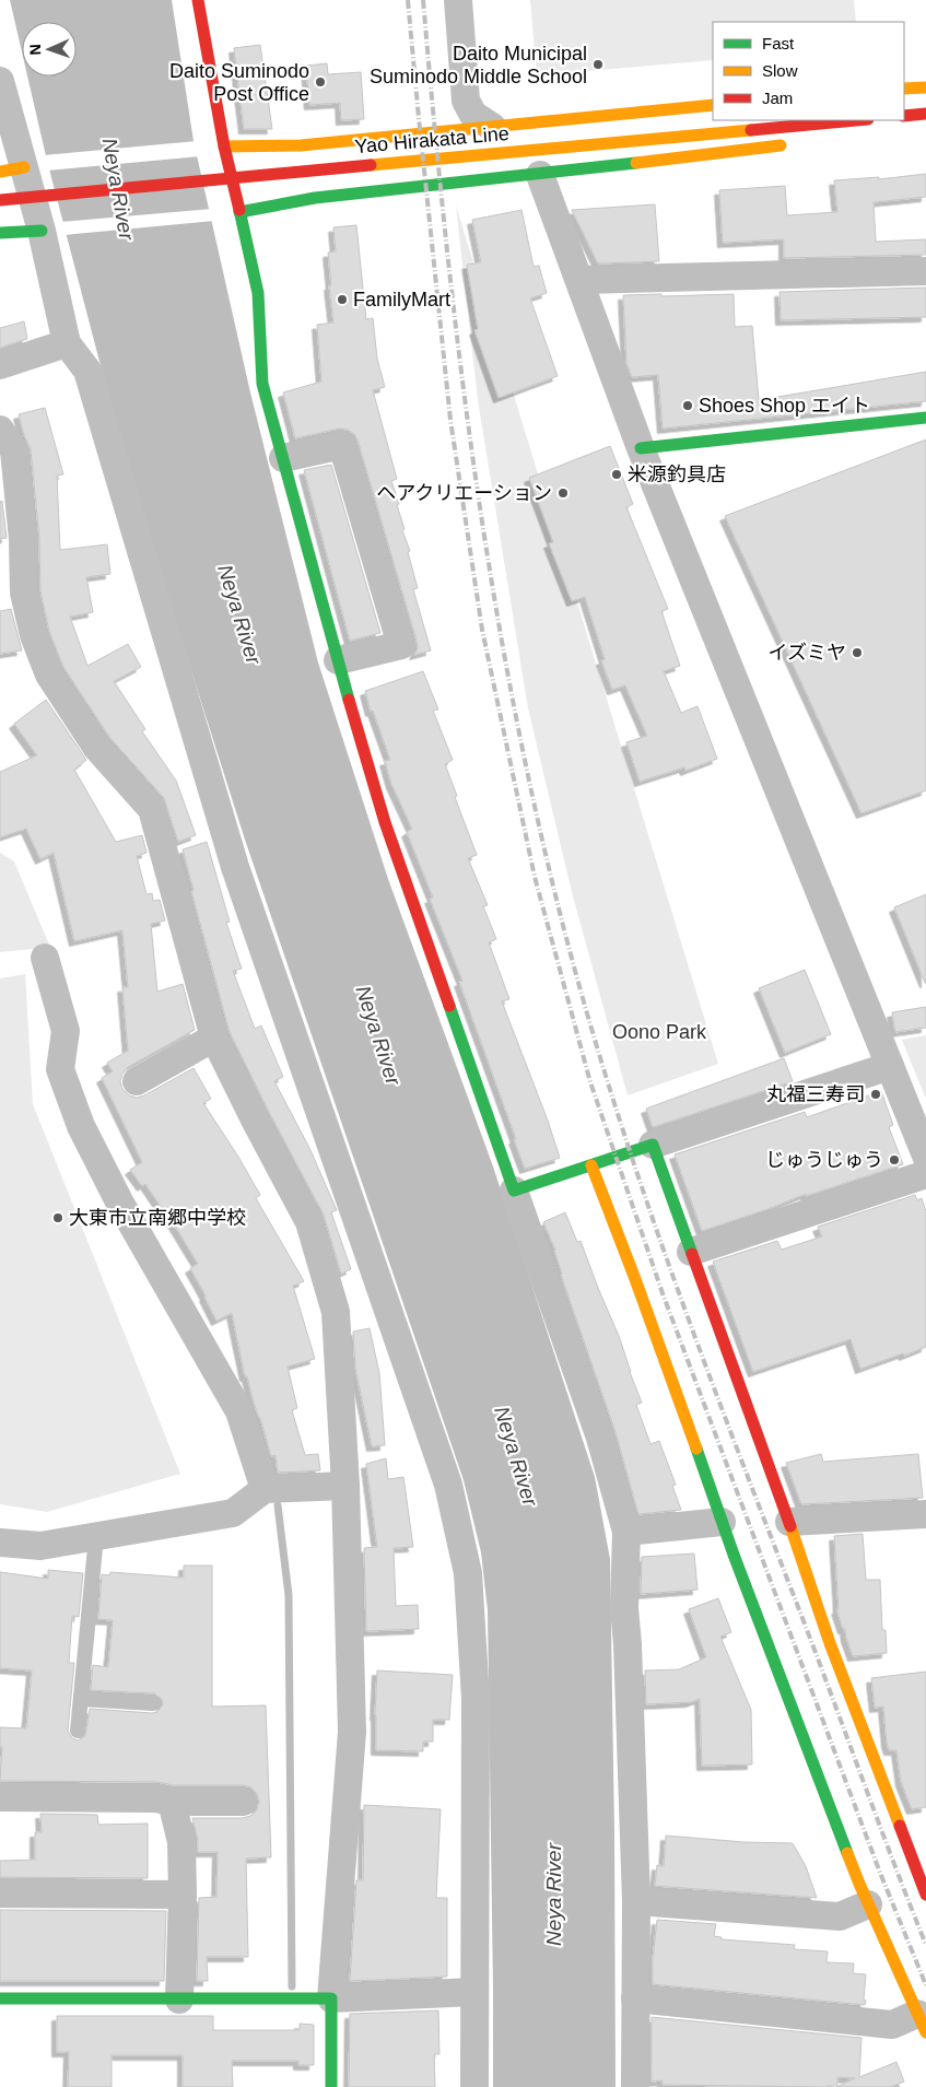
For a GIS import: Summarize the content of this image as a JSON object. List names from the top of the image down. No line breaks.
{"streets":{"street":["Yao Hirakata Line"]},"water":["Neya River"],"parks":["Oono Park"],"places":["Daito Municipal Suminodo Middle School","Daito Suminodo Post Office","FamilyMart","Shoes Shop エイト","米源釣具店","ヘアクリエーション","イズミヤ","丸福三寿司","じゅうじゅう","大東市立南郷中学校"],"legend":["Fast","Slow","Jam"],"north":"left"}
